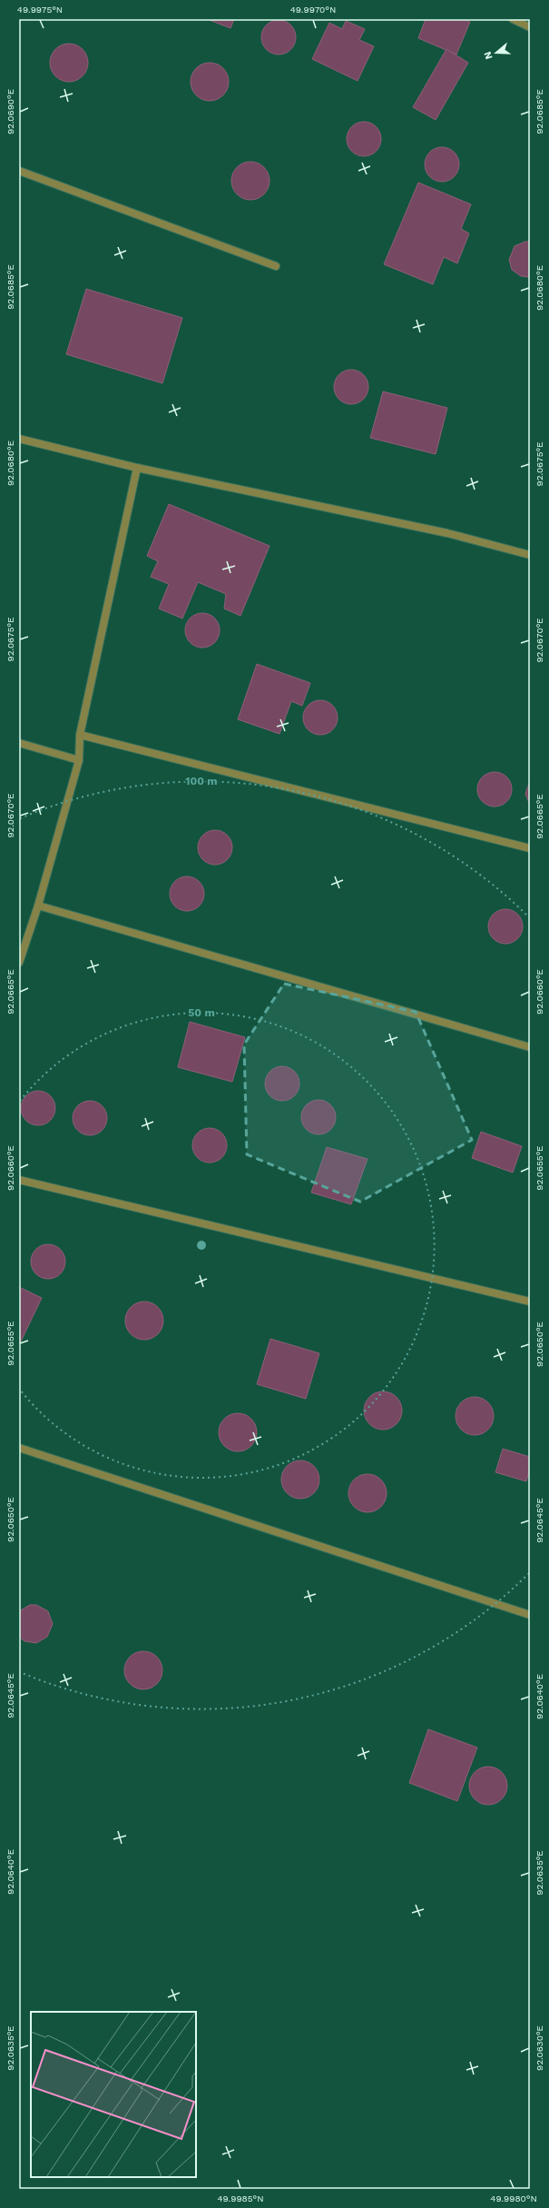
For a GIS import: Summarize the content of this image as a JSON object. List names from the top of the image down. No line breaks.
{"north":"left","coordinates":["49.9975°N","49.9970°N","92.0690°E","92.0685°E","92.0680°E","92.0675°E","92.0670°E","92.0665°E","92.0660°E","92.0655°E","92.0650°E","92.0645°E","92.0640°E","92.0635°E","92.0630°E","49.9985°N","49.9980°N"],"rings":["100 m","50 m"]}
